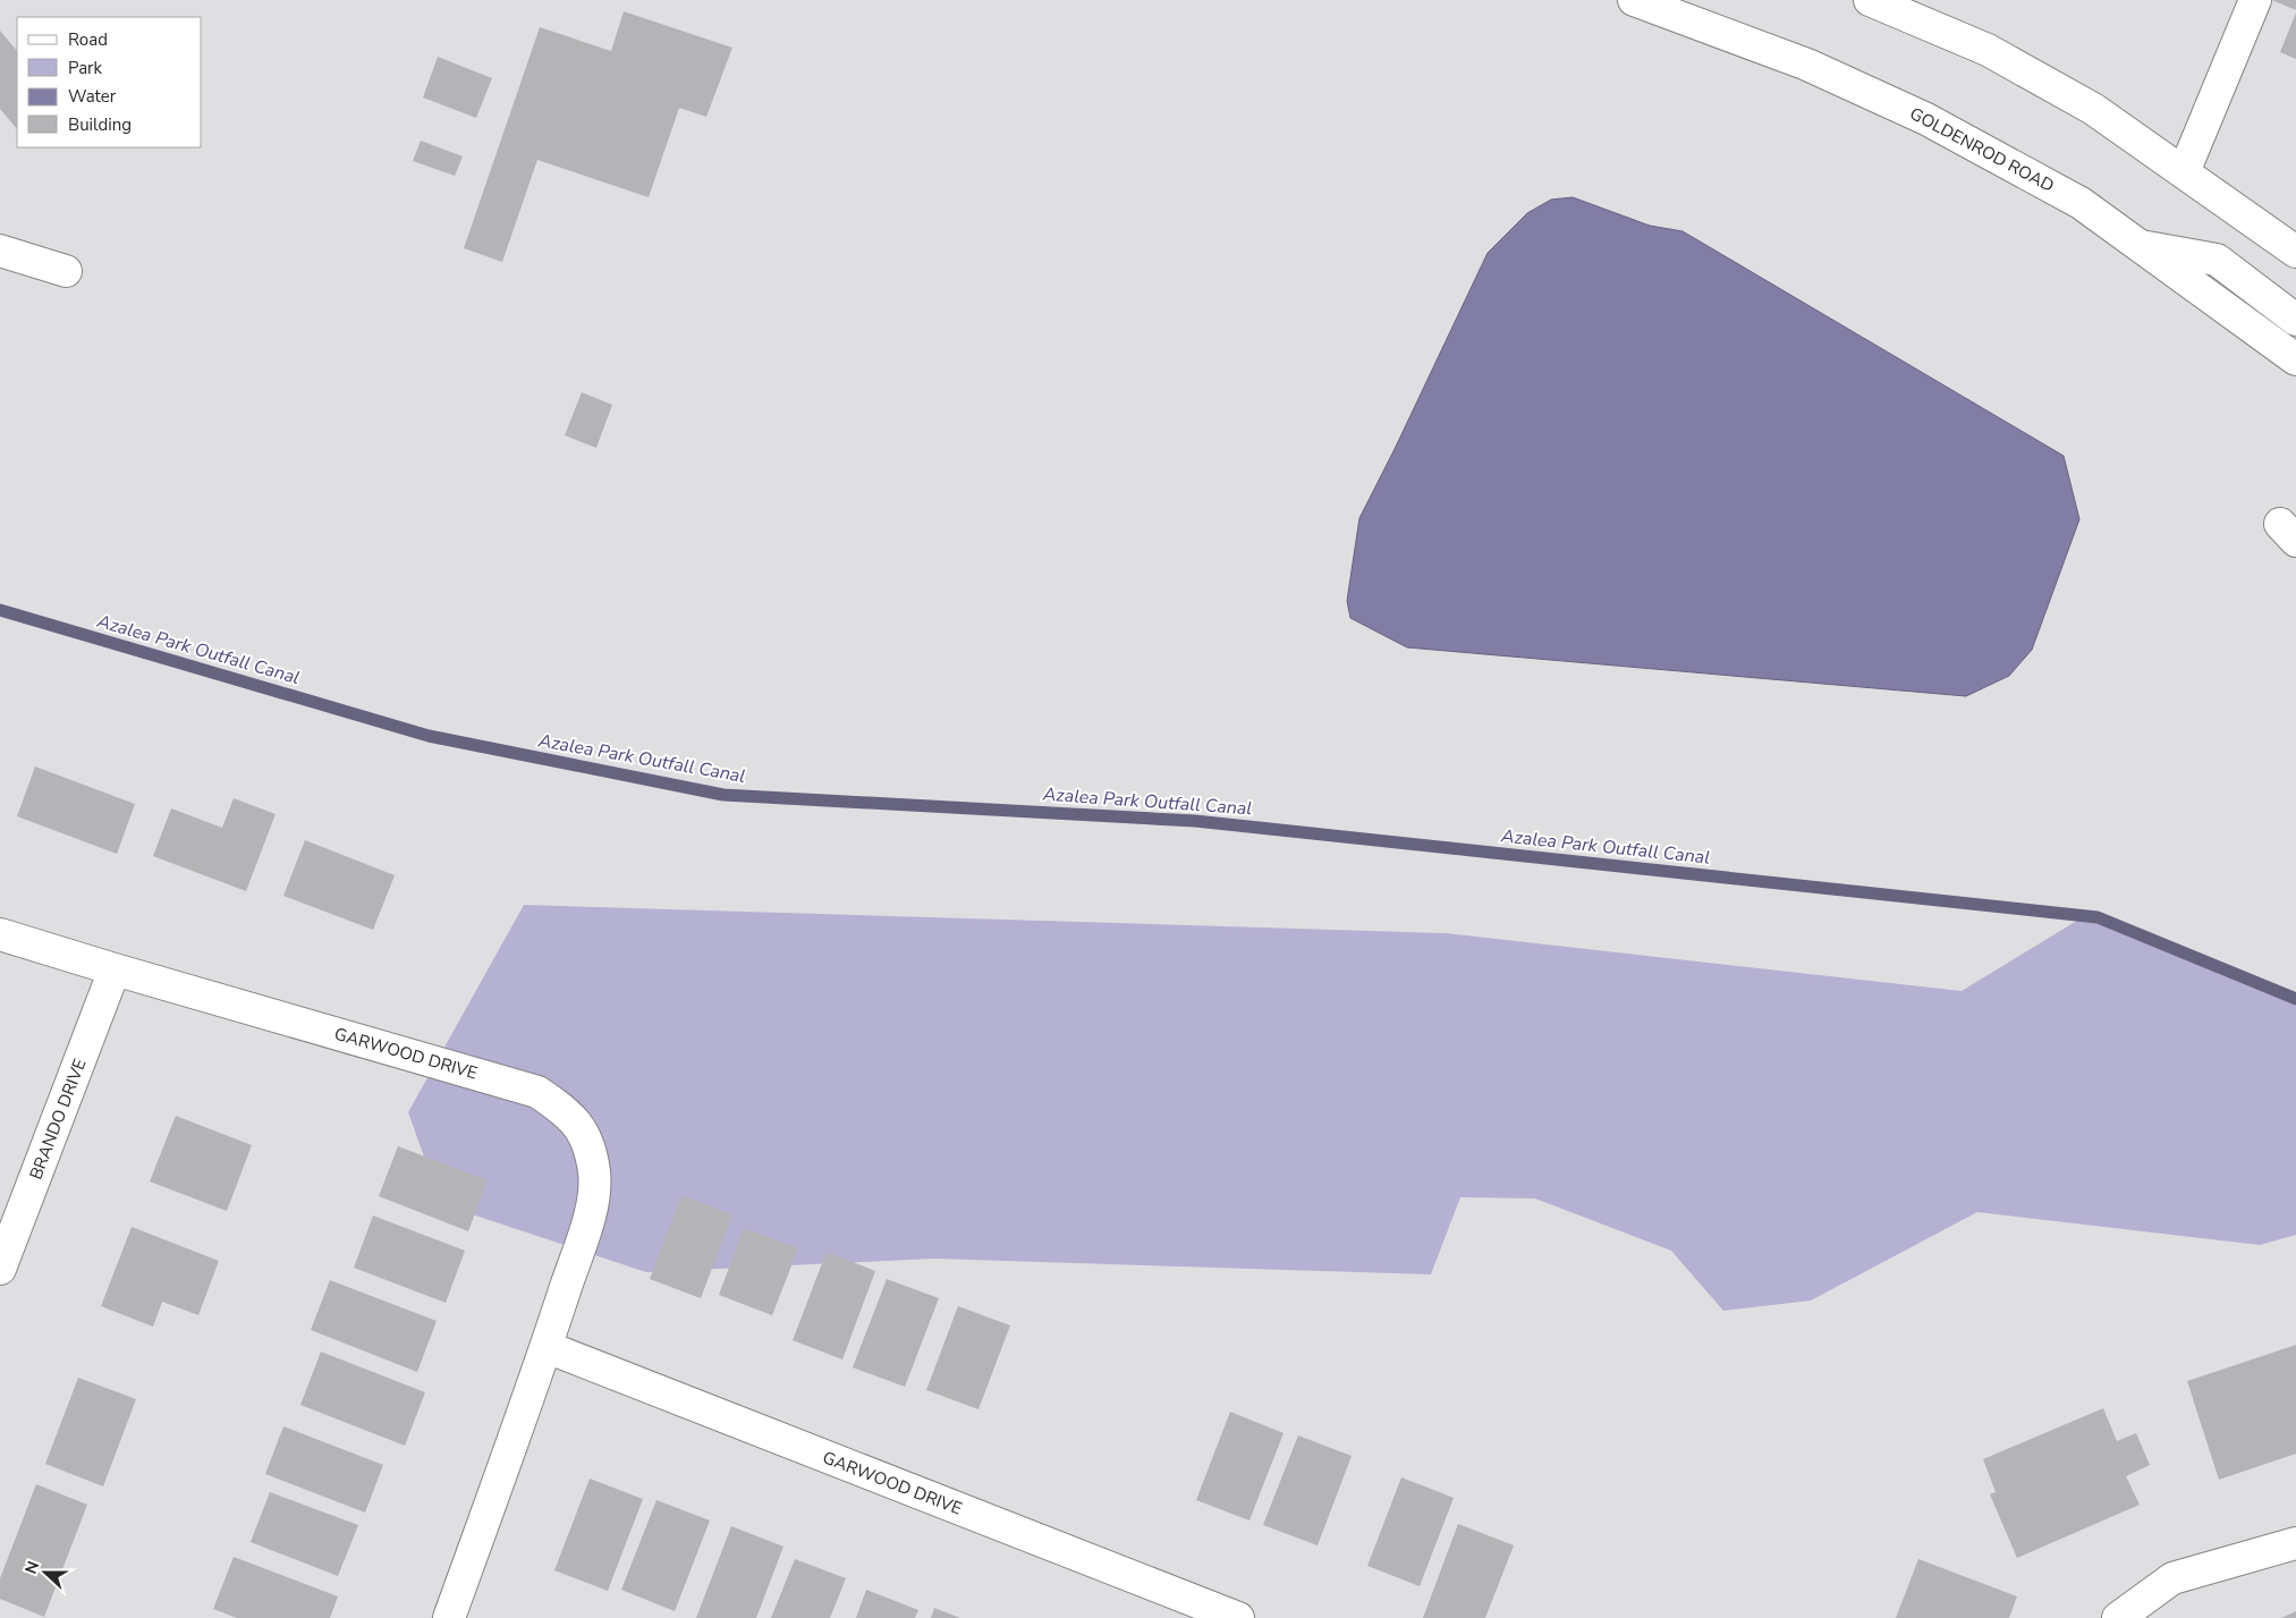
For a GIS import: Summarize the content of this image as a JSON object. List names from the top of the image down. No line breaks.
{"streets":{"street":["GOLDENROD ROAD","GARWOOD DRIVE","BRANDO DRIVE"]},"crossings":[["GARWOOD DRIVE","BRANDO DRIVE"]],"water":["Azalea Park Outfall Canal"],"legend":["Road","Park","Water","Building"],"north":"left"}
